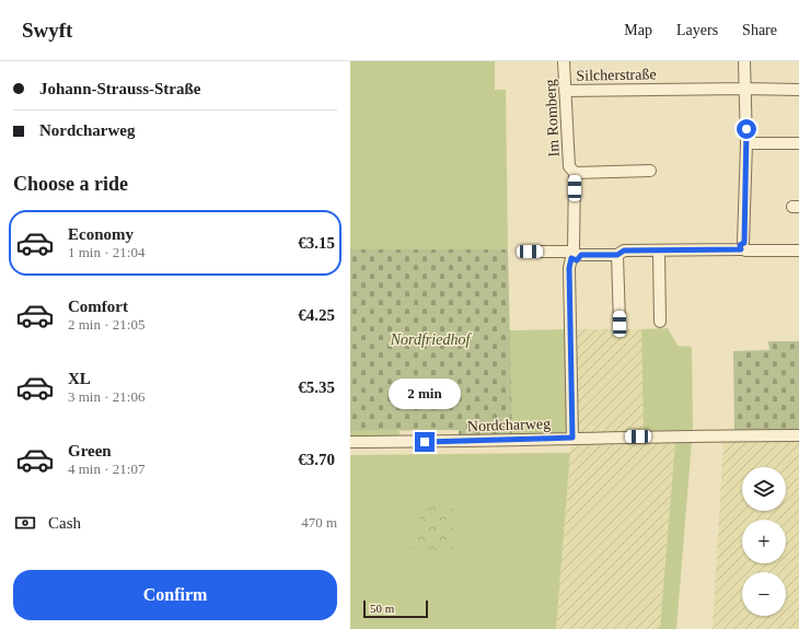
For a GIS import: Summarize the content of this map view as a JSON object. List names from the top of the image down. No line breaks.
{"streets":{"street":["Silcherstraße","Im Romberg","Nordcharweg"]},"crossings":[["Silcherstraße","Im Romberg"],["Im Romberg","Nordcharweg"]],"parks":["Nordfriedhof"],"scale_bar":"50 m","page":{"header":"Swyft","nav":["Map","Layers","Share"],"banner":["Johann-Strauss-Straße","Nordcharweg"],"heading":"Choose a ride","list":[{"name":"Economy","note":"1 min · 21:04","value":"€3.15"},{"name":"Comfort","note":"2 min · 21:05","value":"€4.25"},{"name":"XL","note":"3 min · 21:06","value":"€5.35"},{"name":"Green","note":"4 min · 21:07","value":"€3.70"}],"bubble":"2 min","map_buttons":["+","−"],"pay":["Cash","470 m"],"buttons":"Confirm","scale":"50 m"}}
